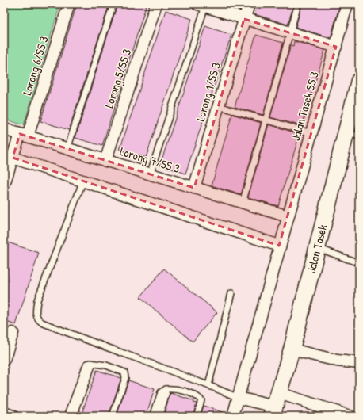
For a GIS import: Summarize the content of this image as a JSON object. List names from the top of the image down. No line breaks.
{"streets":{"main road":["Jalan Tasek"],"street":["Lorong 6/SS 3","Lorong 5/SS 3","Lorong 1/SS 3","Jalan Tasek SS 3","Lorong 7/SS 3"]},"crossings":[["Lorong 6/SS 3","Lorong 7/SS 3"],["Lorong 5/SS 3","Lorong 7/SS 3"],["Lorong 1/SS 3","Lorong 7/SS 3"],["Jalan Tasek SS 3","Lorong 7/SS 3"]]}
